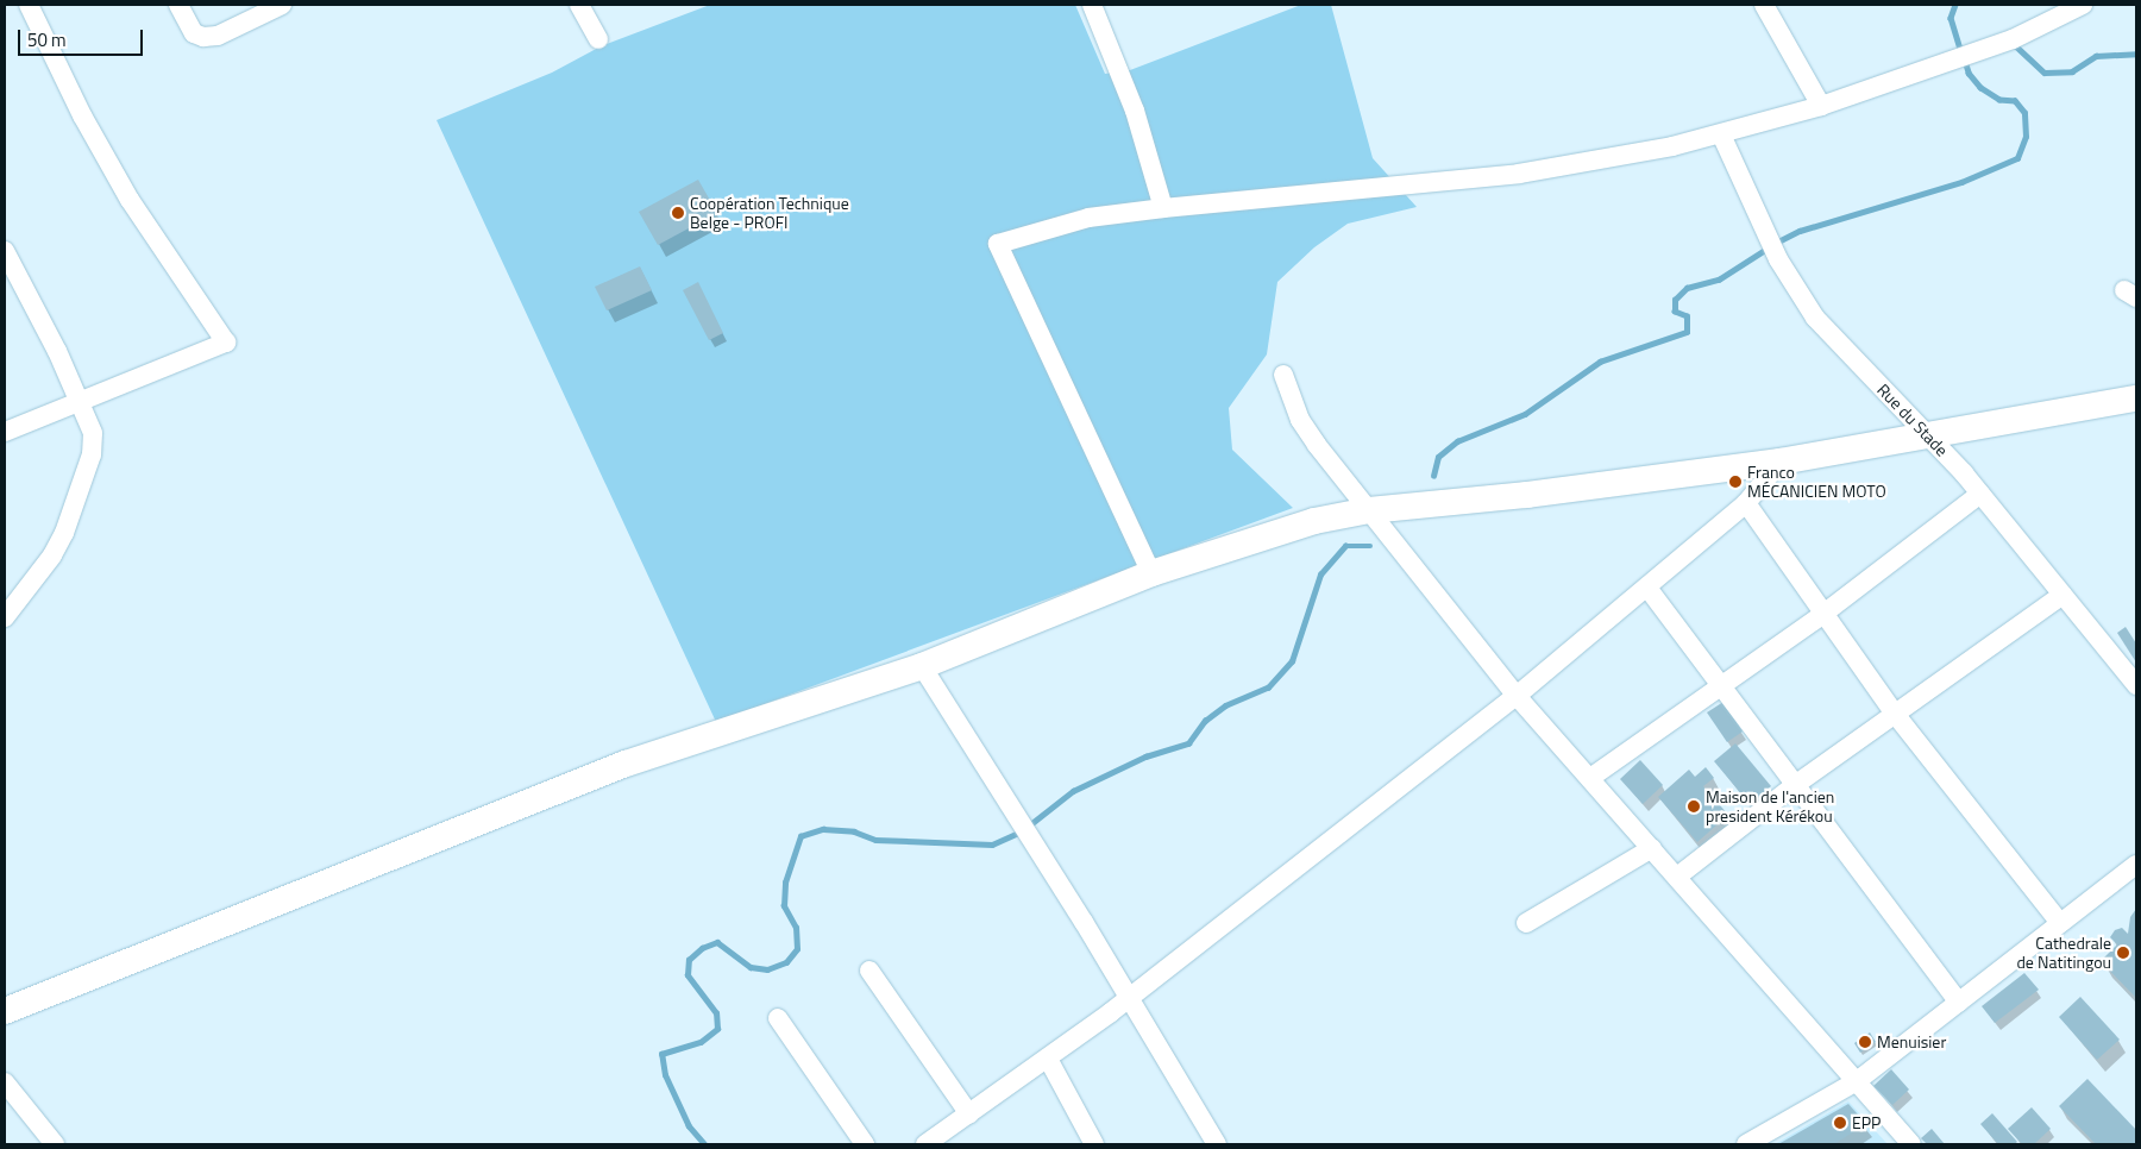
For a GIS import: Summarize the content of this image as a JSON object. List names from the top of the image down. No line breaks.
{"streets":{"street":["Rue du Stade"]},"places":["Coopération Technique Belge - PROFI","Franco MÉCANICIEN MOTO","Maison de l'ancien president Kérékou","Cathedrale de Natitingou","Menuisier","EPP"],"scale_bar":"50 m"}
